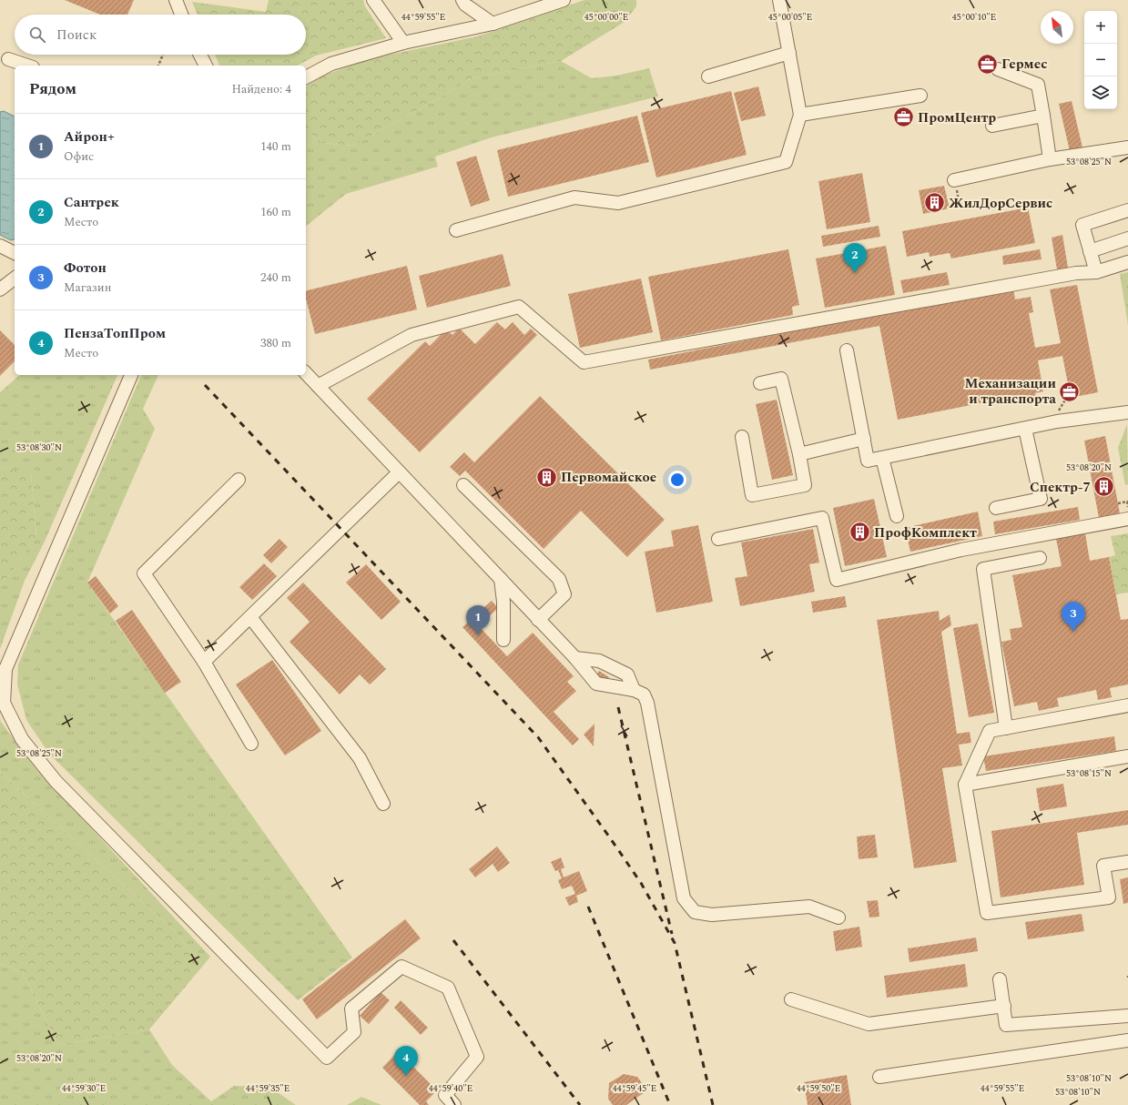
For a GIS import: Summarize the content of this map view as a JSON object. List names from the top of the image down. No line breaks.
{"places":{"office":["Гермес","ПромЦентр","Механизации и транспорта"],"building":["ЖилДорСервис","Первомайское","Спектр-7","ПрофКомплект"]},"north":"top left","page":{"map_buttons":["+","−"],"search":"Поиск","heading":["Рядом","Найдено: 4"],"list":[{"mark":"1","name":"Айрон+","note":"Офис","value":"140 m"},{"mark":"2","name":"Сантрек","note":"Место","value":"160 m"},{"mark":"3","name":"Фотон","note":"Магазин","value":"240 m"},{"mark":"4","name":"ПензаТопПром","note":"Место","value":"380 m"}],"pins":["2","3","1","4"]},"coordinates":["44°59'55\"E","45°00'00\"E","45°00'05\"E","45°00'10\"E","53°08'25\"N","53°08'30\"N","53°08'20\"N","53°08'15\"N","53°08'10\"N","44°59'30\"E","44°59'35\"E","44°59'40\"E","44°59'45\"E","44°59'50\"E"]}
